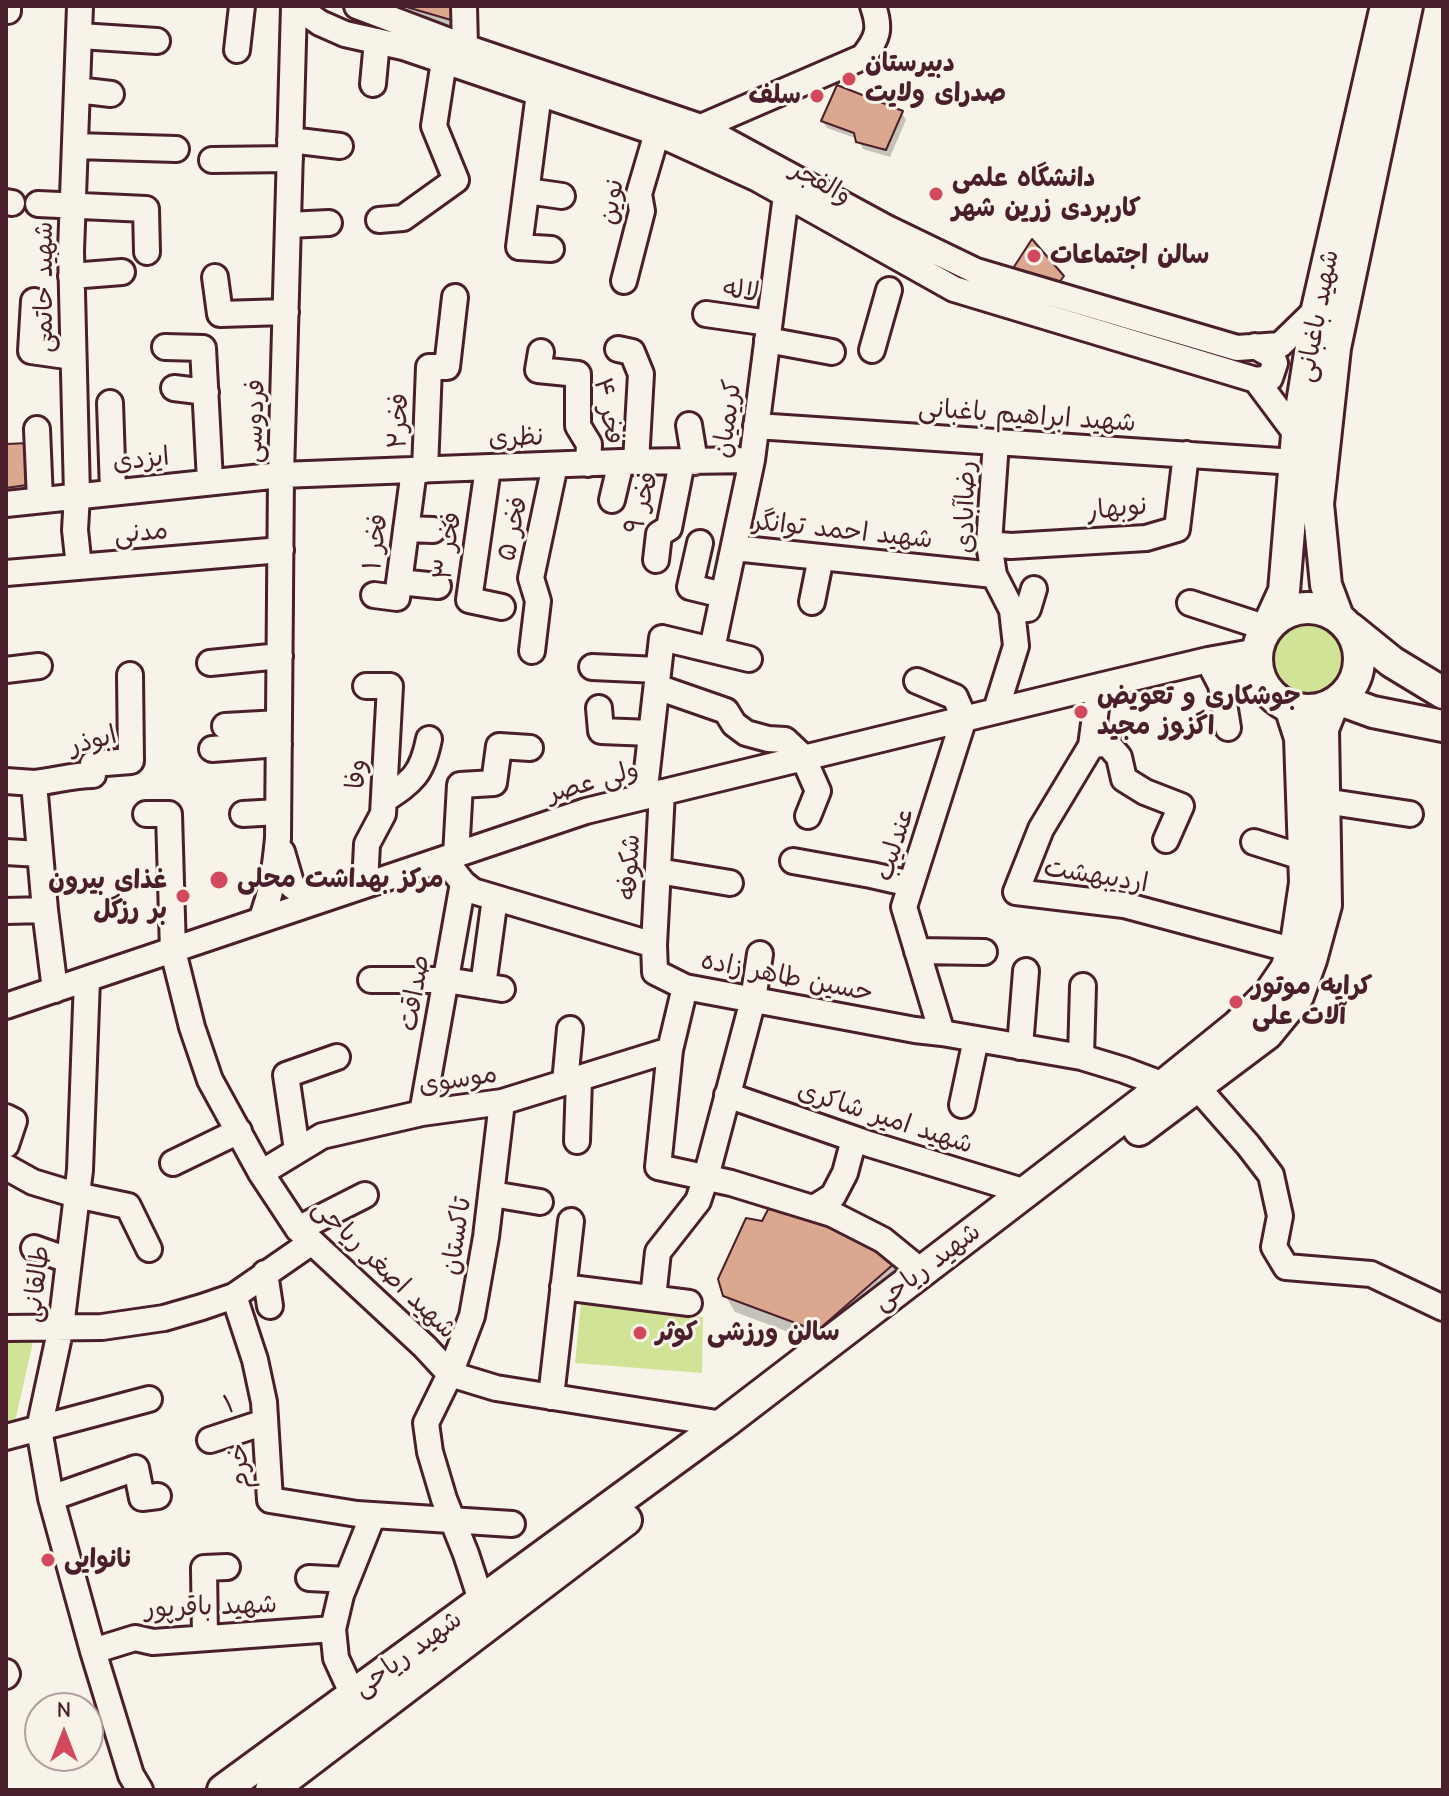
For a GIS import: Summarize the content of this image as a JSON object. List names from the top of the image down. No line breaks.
{"streets":{"main road":["شهید باغبانی","شهید ریاحی"],"street":["والفجر","نوین","شهید حاتمی","لاله","فخر ۴","شهید ابراهیم باغبانی","کریمیان","فردوسی","فخر۲","نظری","ایزدی","فخر ۹","رضاآبادی","نوبهار","فخر ۵","شهید احمد توانگر","مدنی","فخر ۱","فخر ۳","ابوذر","وفا","ولی عصر","عندلیب","شکوفه","اردیبهشت","حسین طاهر زاده","صداقت","موسوی","شهید امیر شاکری","تاکستان","شهید اصغر ریاحی","طالقانی","۱","خرم","شهید باقرپور"]},"crossings":[["والفجر","نوین"],["والفجر","شهید باغبانی"],["والفجر","کریمیان"],["والفجر","فردوسی"],["شهید حاتمی","ایزدی"],["شهید حاتمی","مدنی"],["لاله","کریمیان"],["شهید باغبانی","شهید ابراهیم باغبانی"],["شهید باغبانی","ولی عصر"],["شهید باغبانی","شهید ریاحی"],["فخر ۴","نظری"],["شهید ابراهیم باغبانی","کریمیان"],["شهید ابراهیم باغبانی","رضاآبادی"],["شهید ابراهیم باغبانی","نوبهار"],["کریمیان","نظری"],["کریمیان","شهید احمد توانگر"],["کریمیان","شکوفه"],["فردوسی","نظری"],["فردوسی","ایزدی"],["فردوسی","مدنی"],["فردوسی","ولی عصر"],["فخر۲","نظری"],["فخر۲","فخر ۱"],["نظری","ایزدی"],["نظری","فخر ۹"],["نظری","فخر ۵"],["نظری","فخر ۱"],["نظری","فخر ۳"],["رضاآبادی","نوبهار"],["رضاآبادی","شهید احمد توانگر"],["رضاآبادی","ولی عصر"],["وفا","ولی عصر"],["ولی عصر","عندلیب"],["ولی عصر","شکوفه"],["ولی عصر","اردیبهشت"],["ولی عصر","شهید ریاحی"],["ولی عصر","شهید اصغر ریاحی"],["ولی عصر","طالقانی"],["عندلیب","حسین طاهر زاده"],["شکوفه","حسین طاهر زاده"],["اردیبهشت","شهید ریاحی"],["حسین طاهر زاده","شهید ریاحی"],["صداقت","موسوی"],["موسوی","تاکستان"],["موسوی","شهید اصغر ریاحی"],["شهید امیر شاکری","شهید ریاحی"],["تاکستان","شهید ریاحی"],["تاکستان","شهید اصغر ریاحی"],["تاکستان","خرم"],["شهید ریاحی","شهید اصغر ریاحی"],["طالقانی","شهید باقرپور"],["۱","خرم"]],"places":["دبیرستان صدرای ولایت","سلف","دانشگاه علمی کاربردی زرین شهر","سالن اجتماعات","جوشکاری و تعویض اگزوز مجید","مرکز بهداشت محلی","غذای بیرون بر رزگل","کرایه موتور آلات علی","سالن ورزشی کوثر","نانوایی"],"north":"top"}
